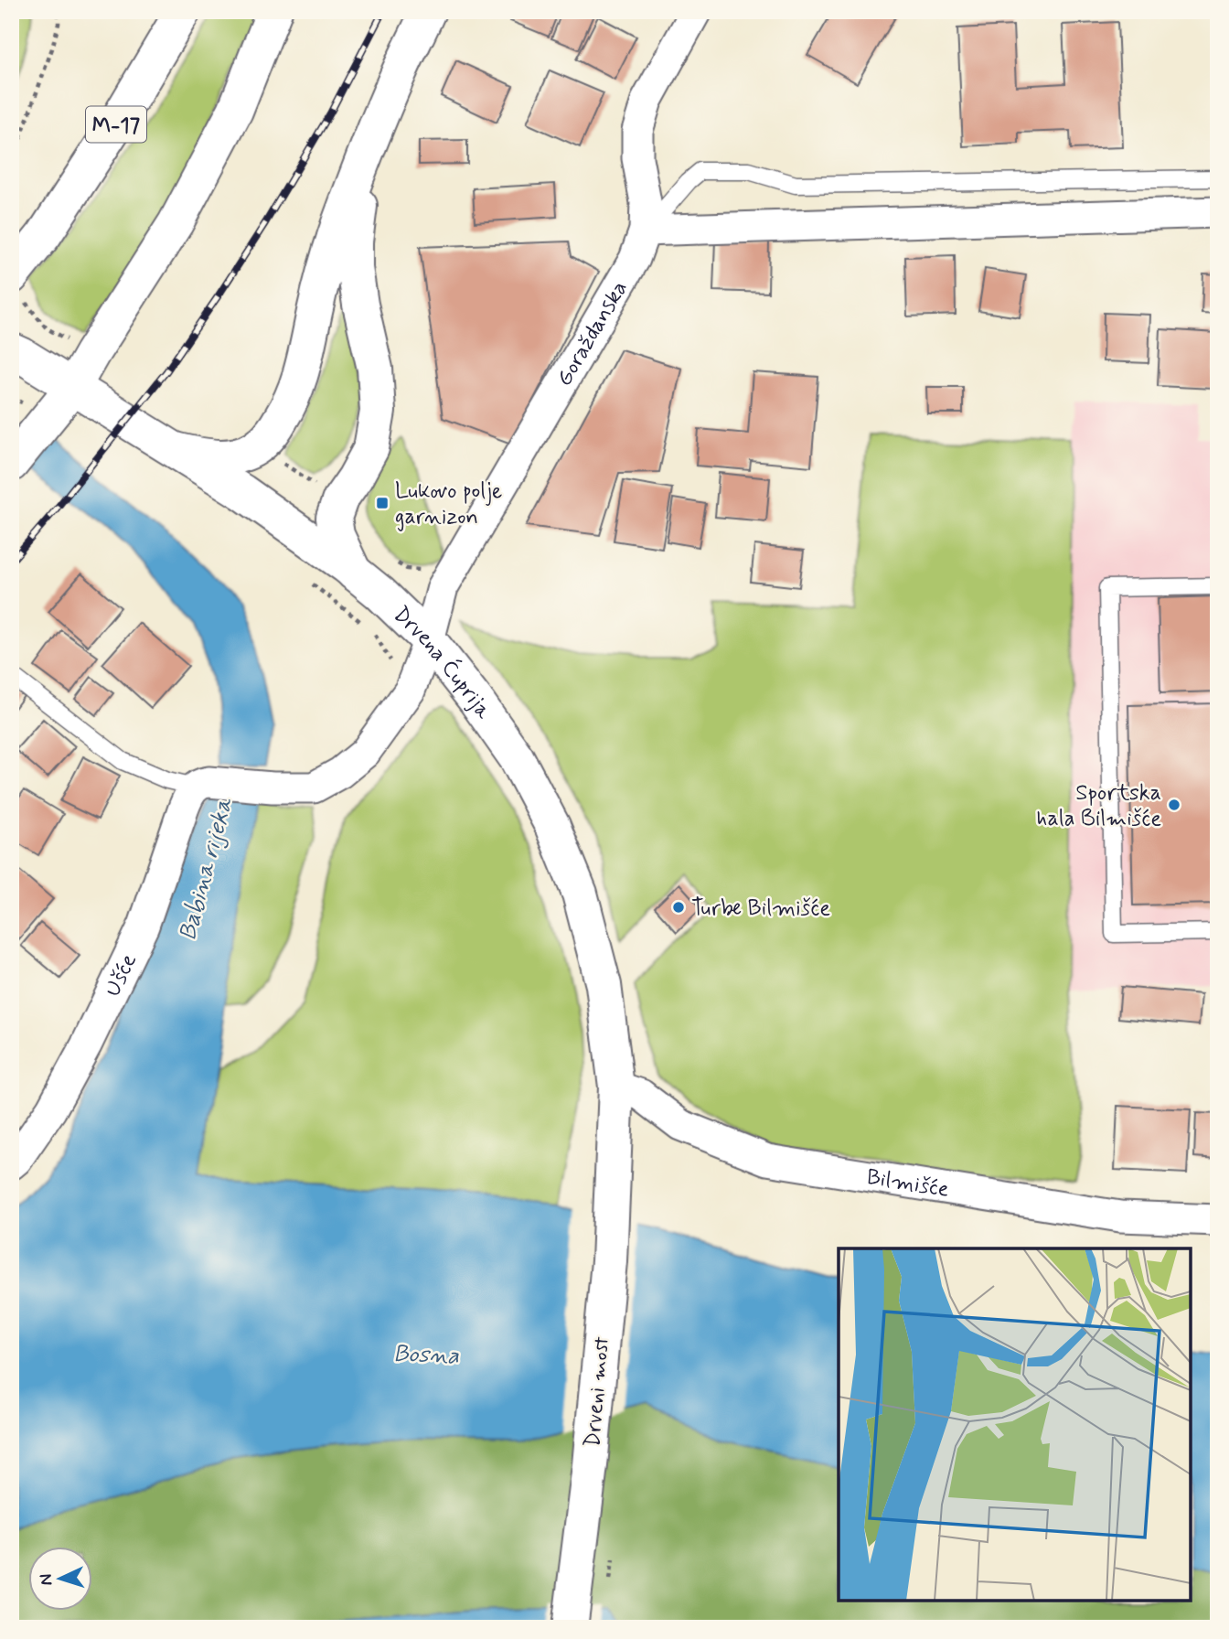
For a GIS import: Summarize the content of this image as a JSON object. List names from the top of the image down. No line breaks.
{"streets":{"main road":["M-17","Drvena Ćuprija","Drveni most"],"street":["Goraždanska","Ušće","Bilmišće"]},"crossings":[["Goraždanska","Drvena Ćuprija"],["Goraždanska","Ušće"],["Drvena Ćuprija","Bilmišće"],["Drvena Ćuprija","Drveni most"]],"water":["Babina rijeka","Bosna"],"places":{"transit":["Lukovo polje garnizon"],"other":["Sportska hala Bilmišće","Turbe Bilmišće"]},"north":"left"}
